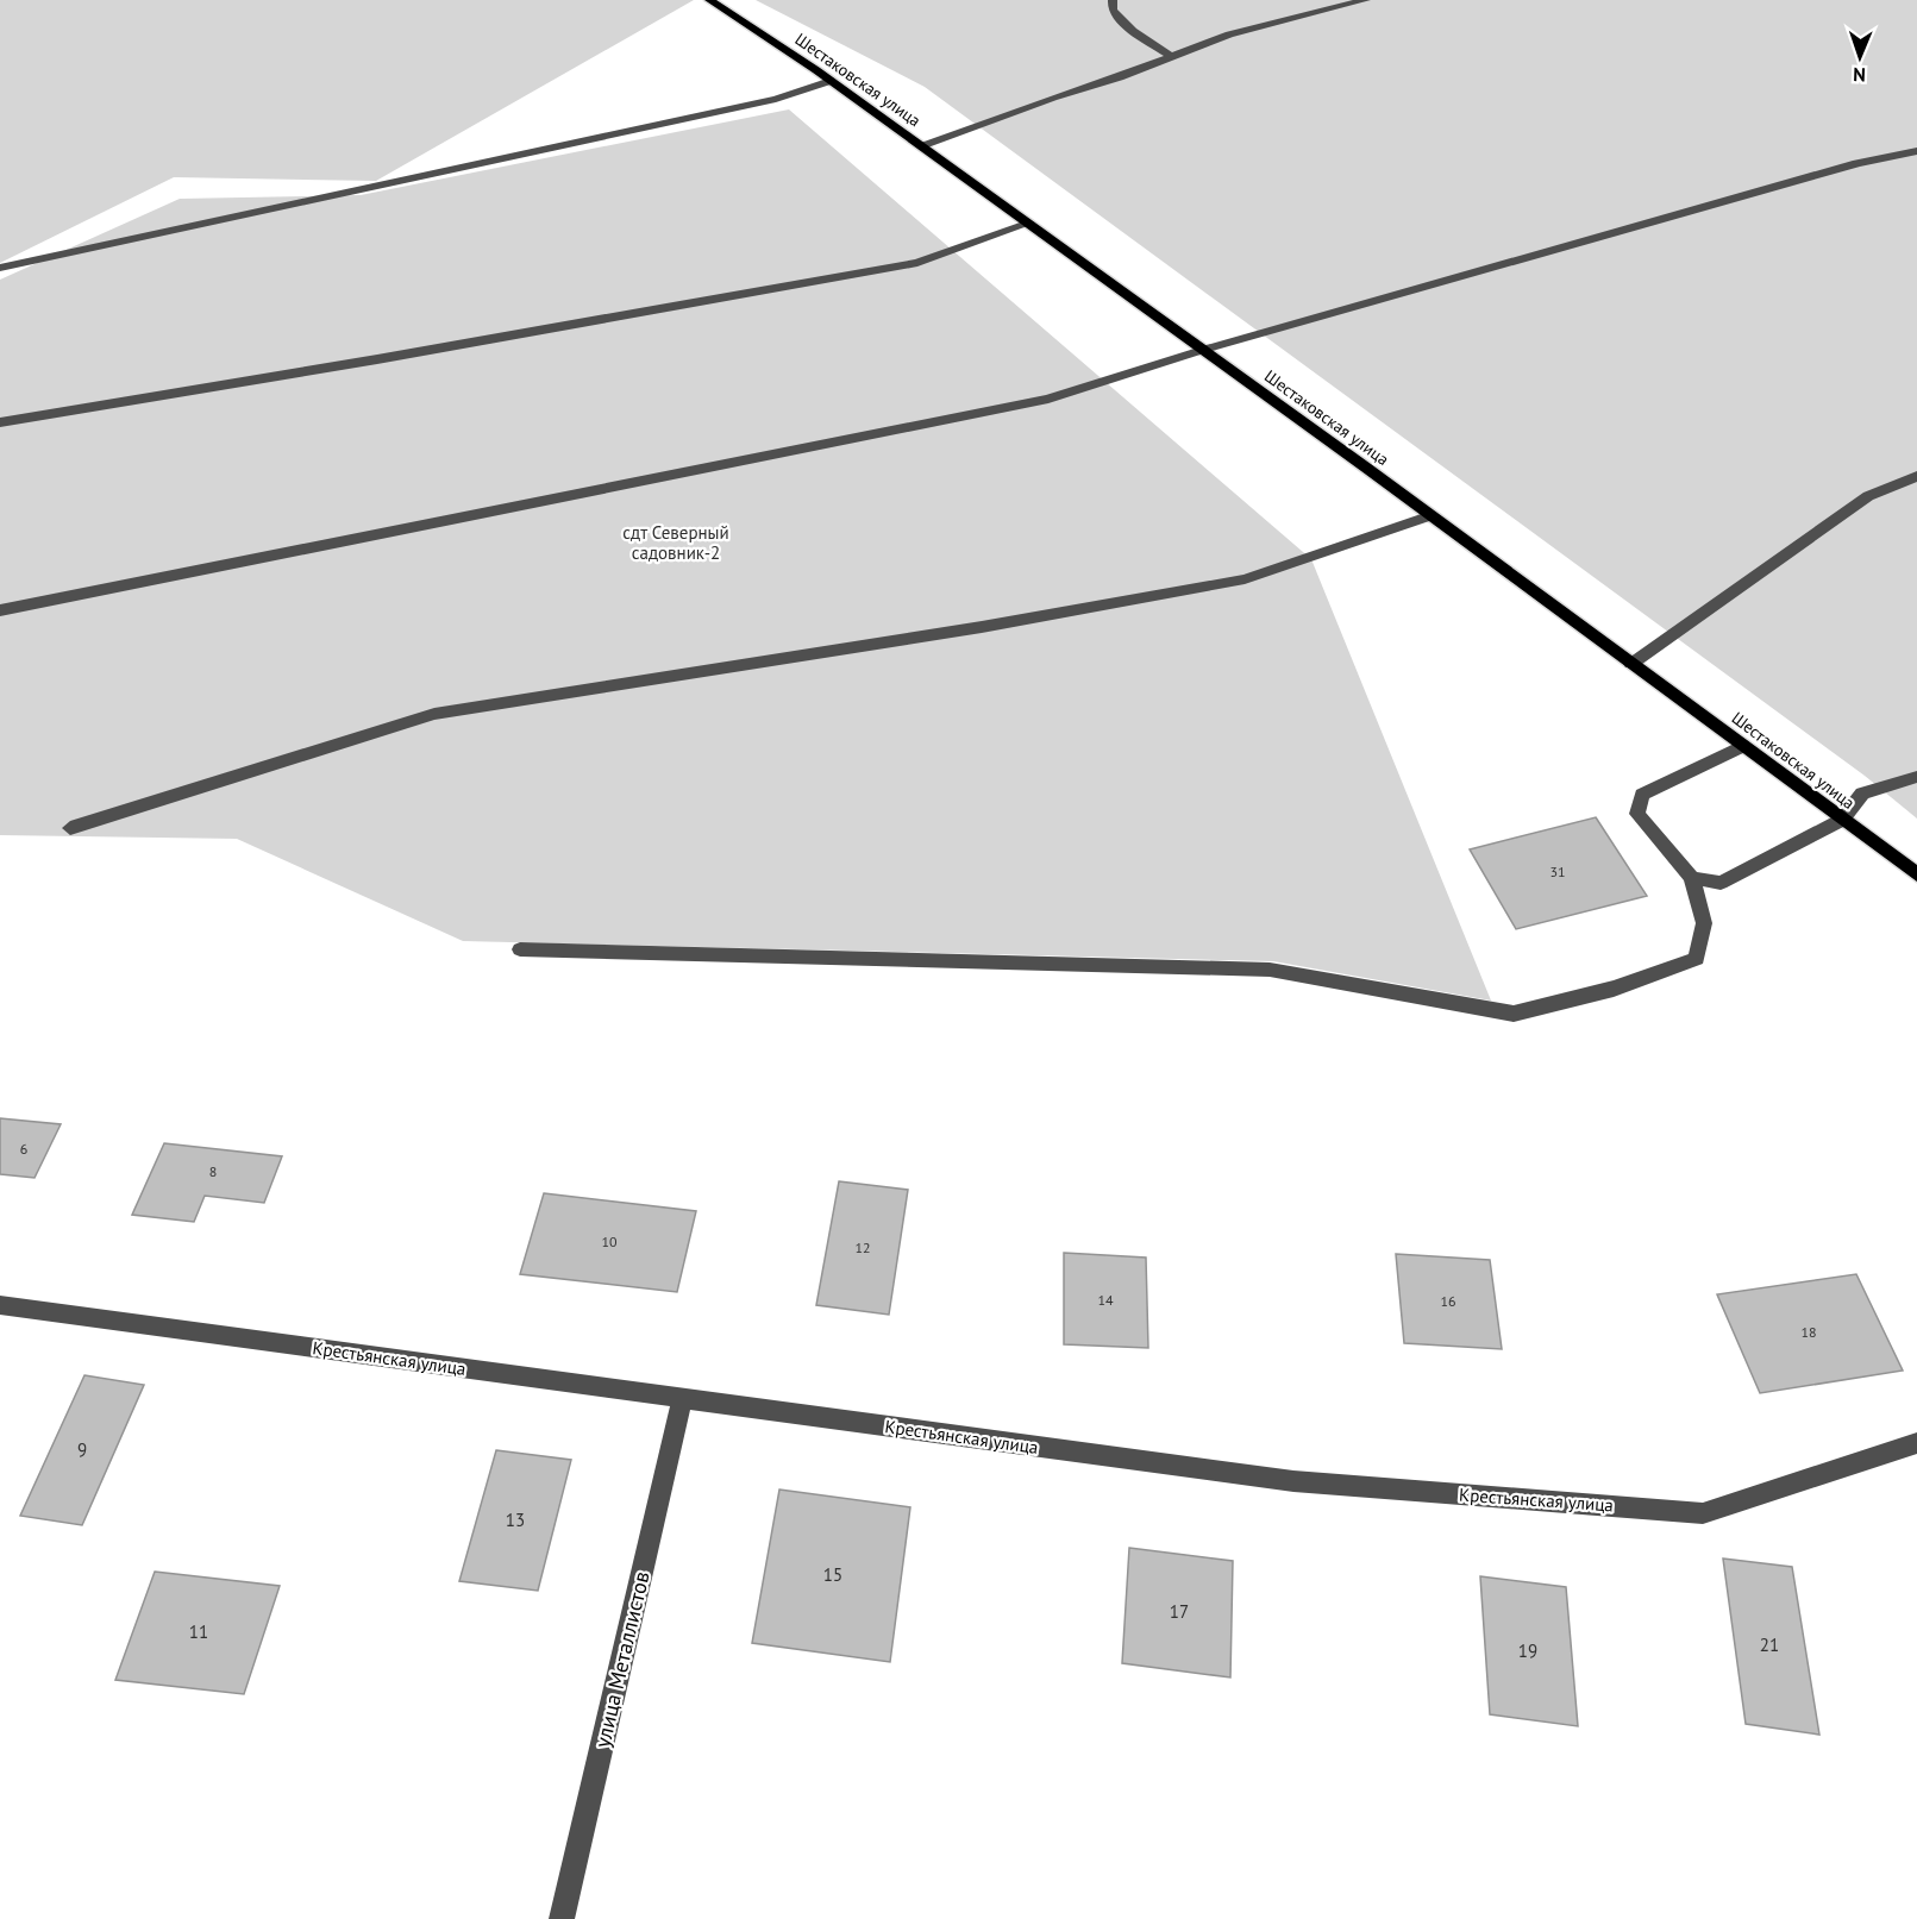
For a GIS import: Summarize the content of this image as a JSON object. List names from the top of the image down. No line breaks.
{"streets":{"main road":["Шестаковская улица"],"street":["Крестьянская улица","улица Металлистов"]},"crossings":[["Крестьянская улица","улица Металлистов"]],"parks":["сдт Северный садовник-2"],"house_numbers":["31","6","8","10","12","14","16","18","9","13","15","17","11","21","19"],"north":"bottom"}
